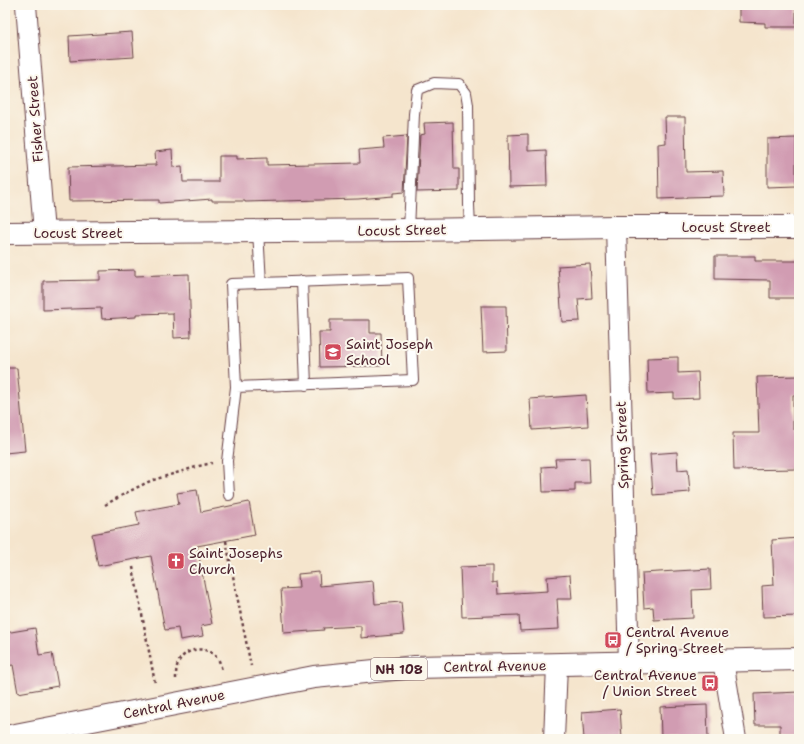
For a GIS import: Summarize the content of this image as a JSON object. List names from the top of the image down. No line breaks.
{"streets":{"main road":["Locust Street","Central Avenue","NH 108"],"street":["Fisher Street","Spring Street"]},"crossings":[["Fisher Street","Locust Street"],["Locust Street","Spring Street"],["Spring Street","Central Avenue"]],"places":{"school or university":["Saint Joseph School"],"church":["Saint Josephs Church"],"bus stop":["Central Avenue / Spring Street","Central Avenue / Union Street"]}}
